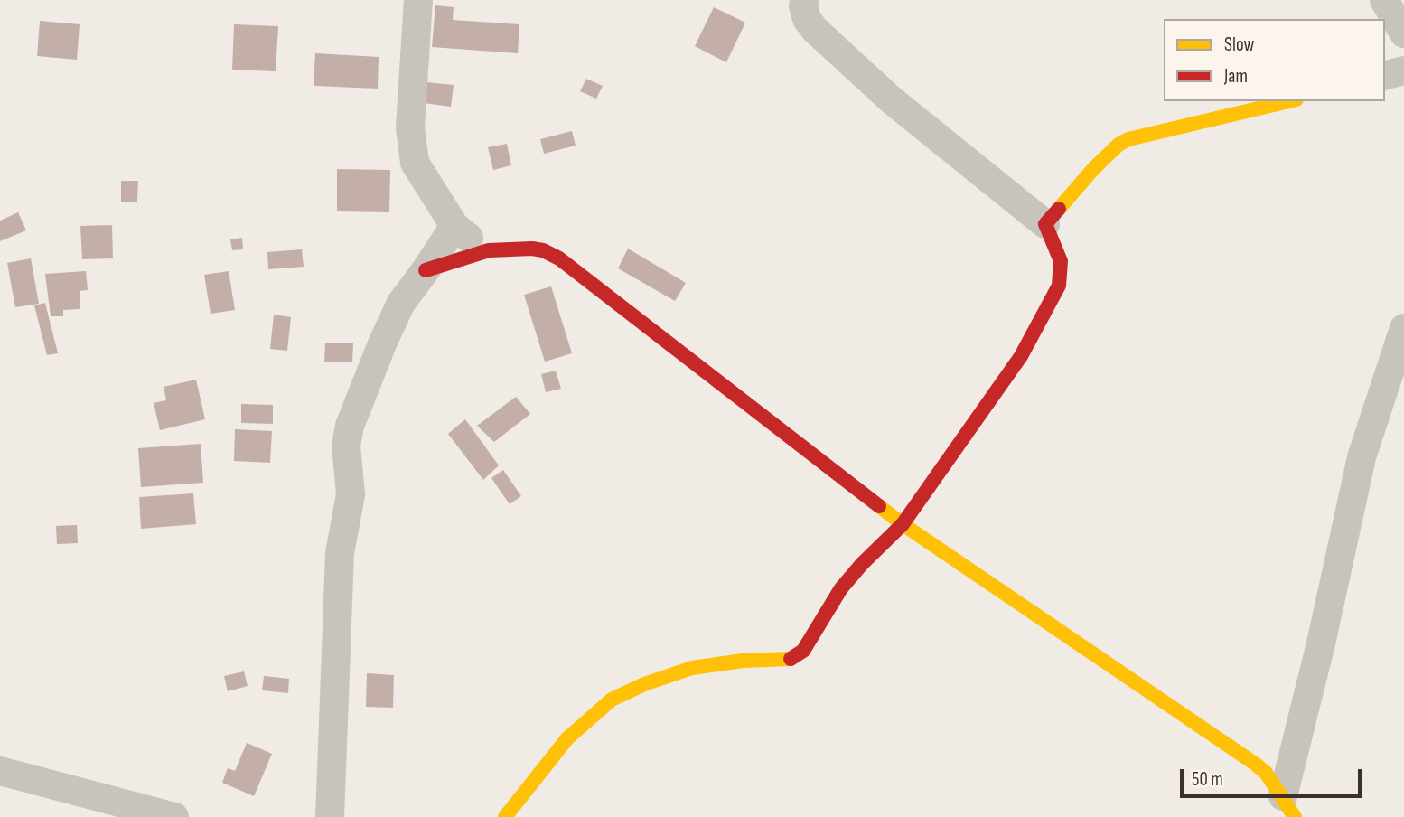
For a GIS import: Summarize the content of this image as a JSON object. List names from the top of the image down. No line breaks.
{"legend":["Slow","Jam"],"scale_bar":"50 m"}
